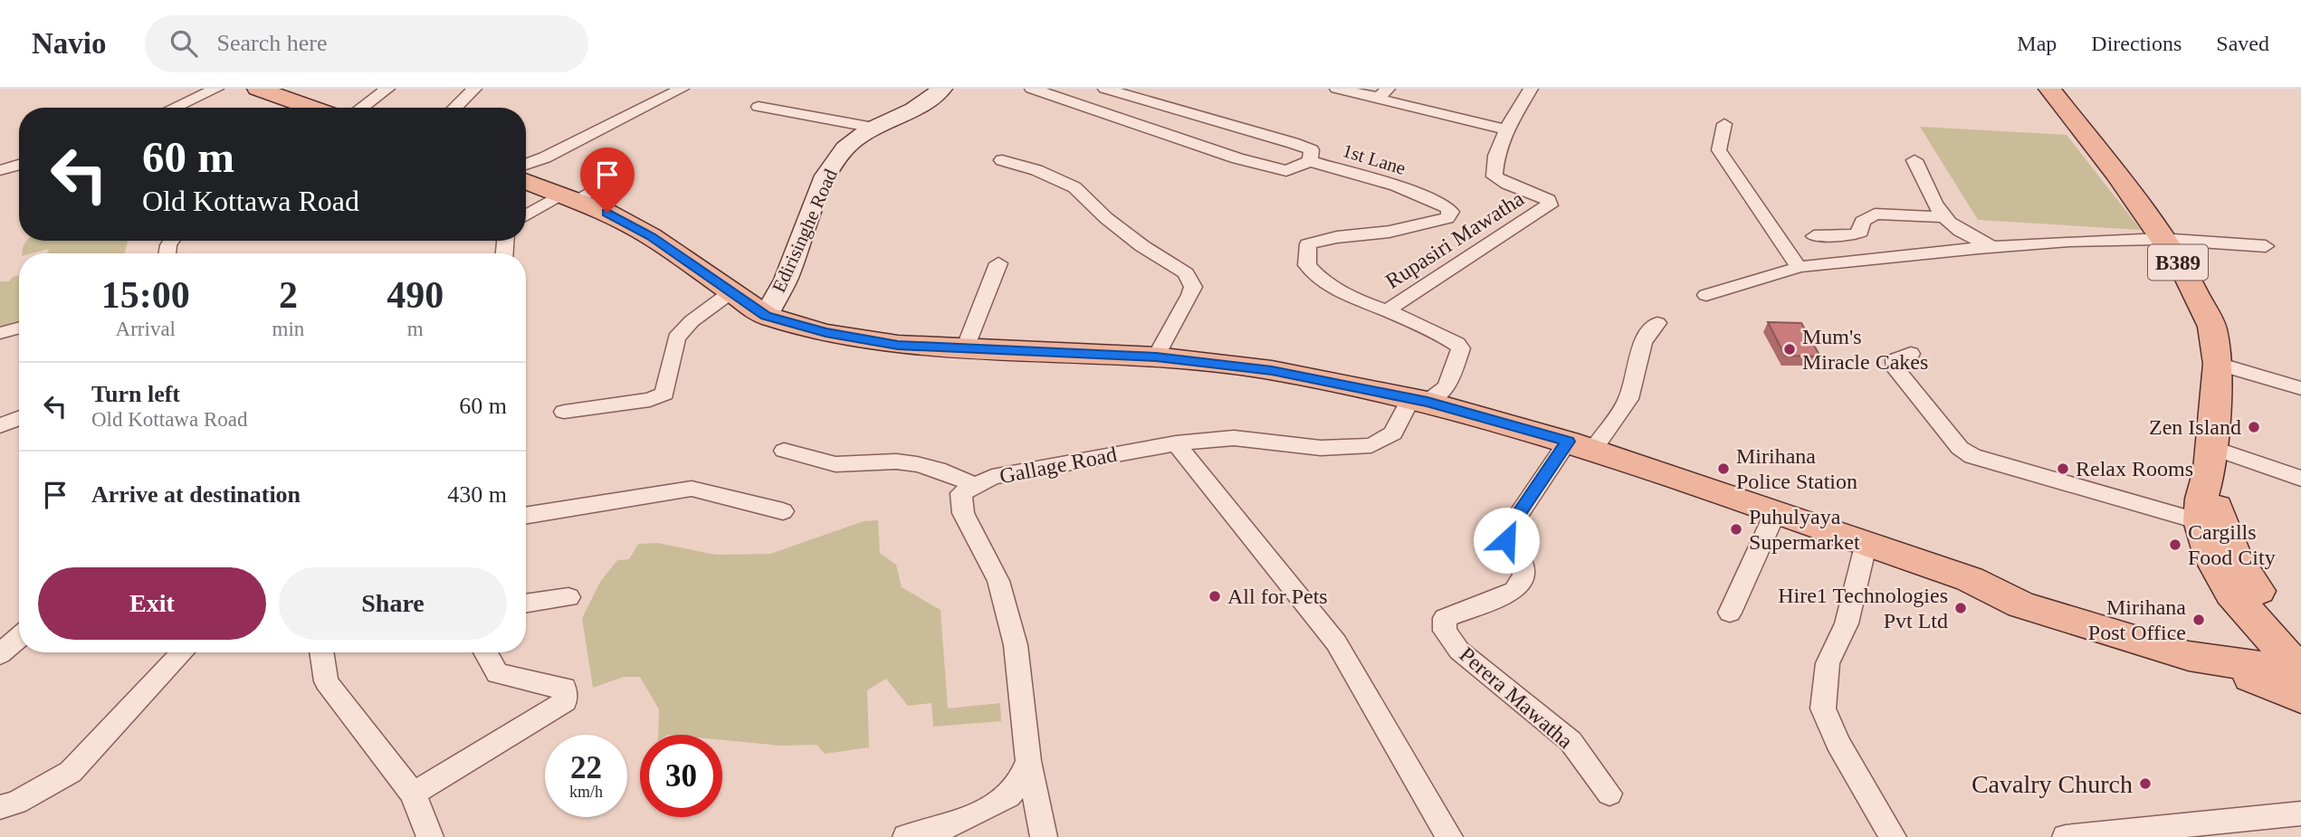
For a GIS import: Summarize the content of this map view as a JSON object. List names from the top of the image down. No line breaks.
{"streets":{"main road":["Edirisinghe Road","B389"],"street":["1st Lane","Rupasiri Mawatha","Gallage Road","Perera Mawatha"]},"crossings":[["1st Lane","Rupasiri Mawatha"],["Rupasiri Mawatha","Gallage Road"]],"places":["Mum's Miracle Cakes","Zen Island","Mirihana Police Station","Relax Rooms","Puhulyaya Supermarket","Cargills Food City","All for Pets","Hire1 Technologies Pvt Ltd","Mirihana Post Office","Cavalry Church"],"page":{"header":"Navio","search":"Search here","nav":["Map","Directions","Saved"],"turn":["60 m","Old Kottawa Road"],"eta":["15:00","Arrival","2","min","490","m"],"list":[{"name":"Turn left","note":"Old Kottawa Road","value":"60 m"},{"name":"Arrive at destination","value":"430 m"}],"buttons":["Exit","Share"],"speed":"22 km/h","limit":"30"}}
